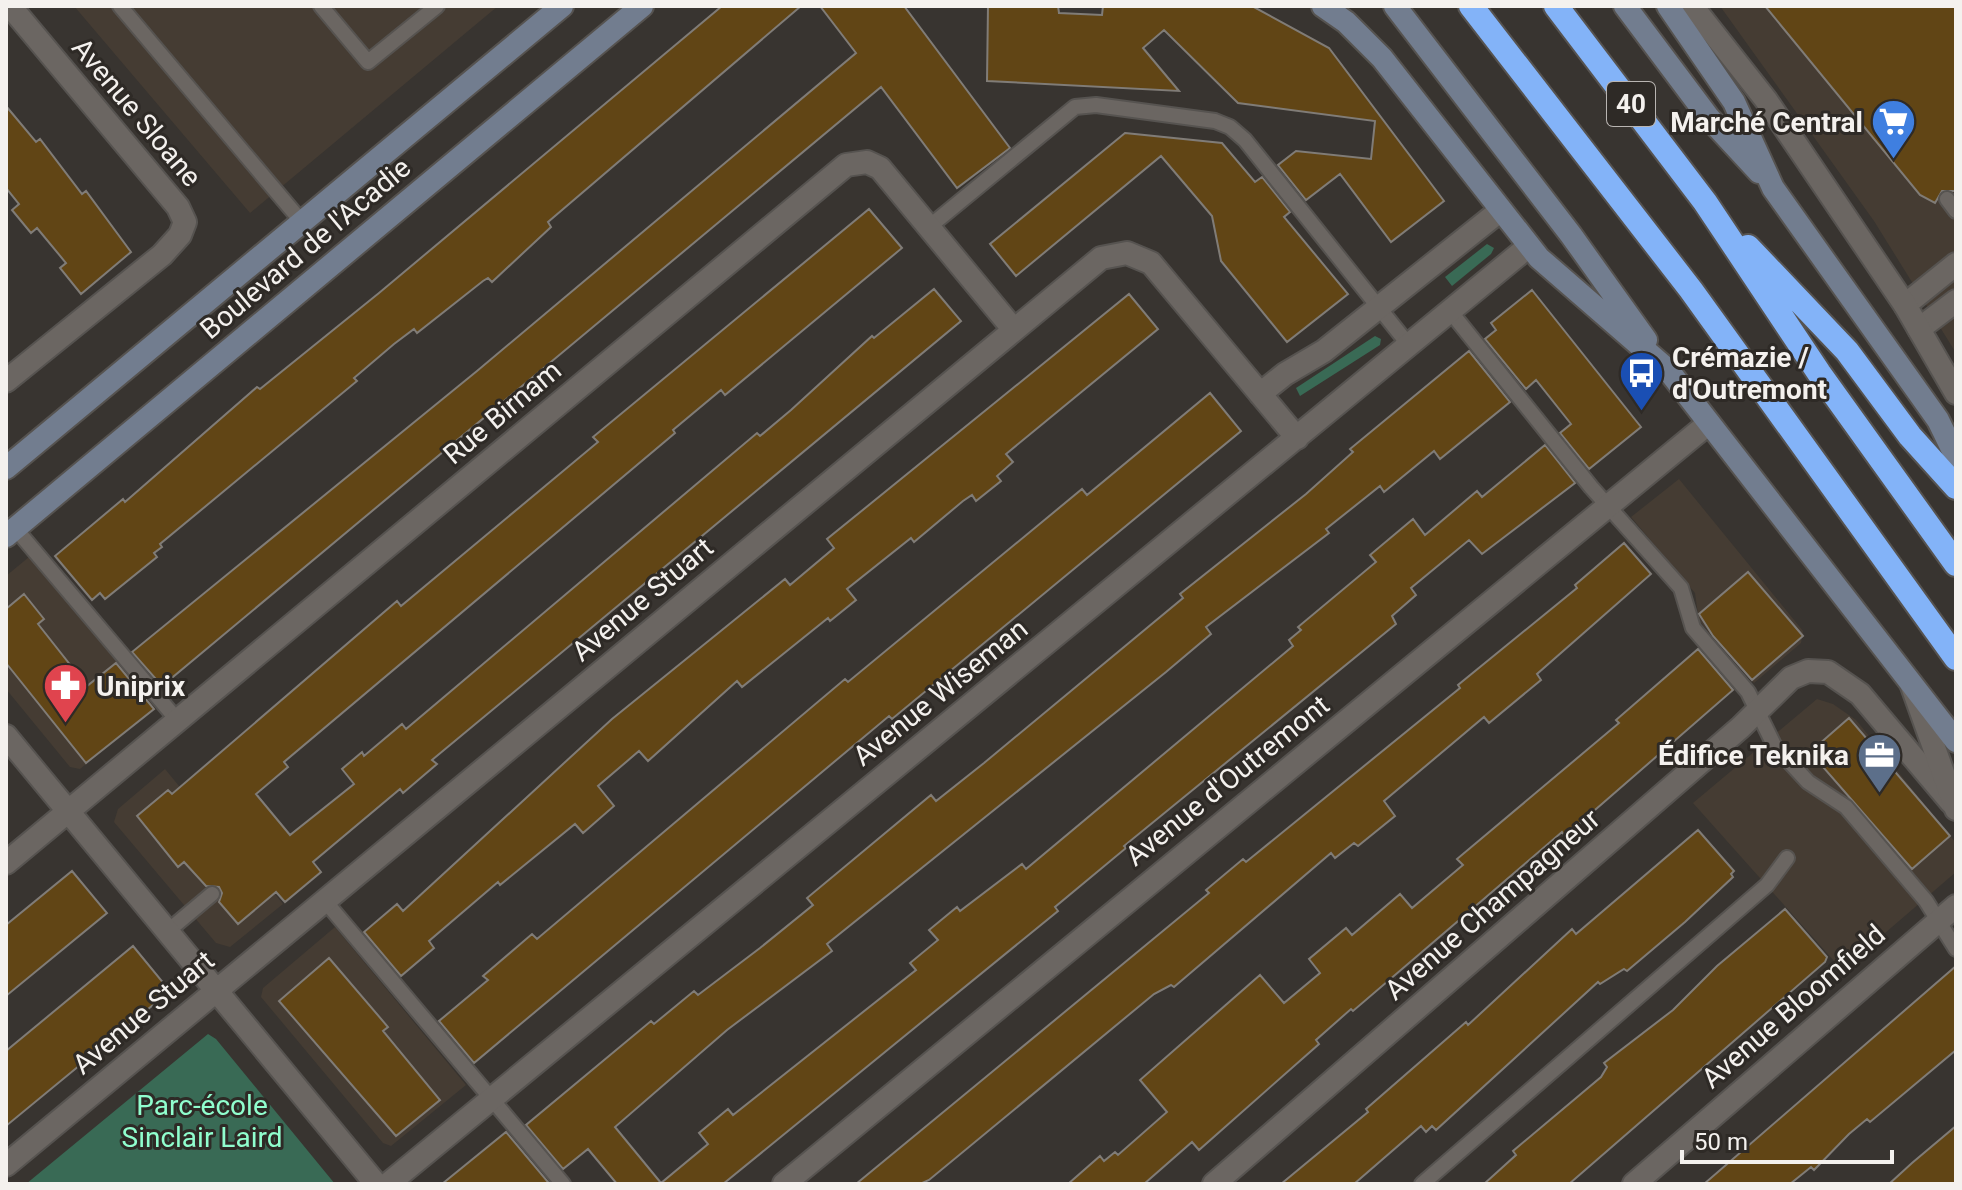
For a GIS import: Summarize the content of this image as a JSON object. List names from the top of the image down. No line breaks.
{"streets":{"highway":["40"],"main road":["Boulevard de l'Acadie"],"street":["Avenue Sloane","Rue Birnam","Avenue Stuart","Avenue Wiseman","Avenue d'Outremont","Avenue Champagneur","Avenue Bloomfield"]},"crossings":[["Rue Birnam","Avenue Stuart"],["Avenue Stuart","Avenue Wiseman"]],"parks":["Parc-école Sinclair Laird"],"places":{"supermarket":["Marché Central"],"bus stop":["Crémazie / d'Outremont"],"pharmacy":["Uniprix"],"office":["Édifice Teknika"]},"scale_bar":"50 m"}
